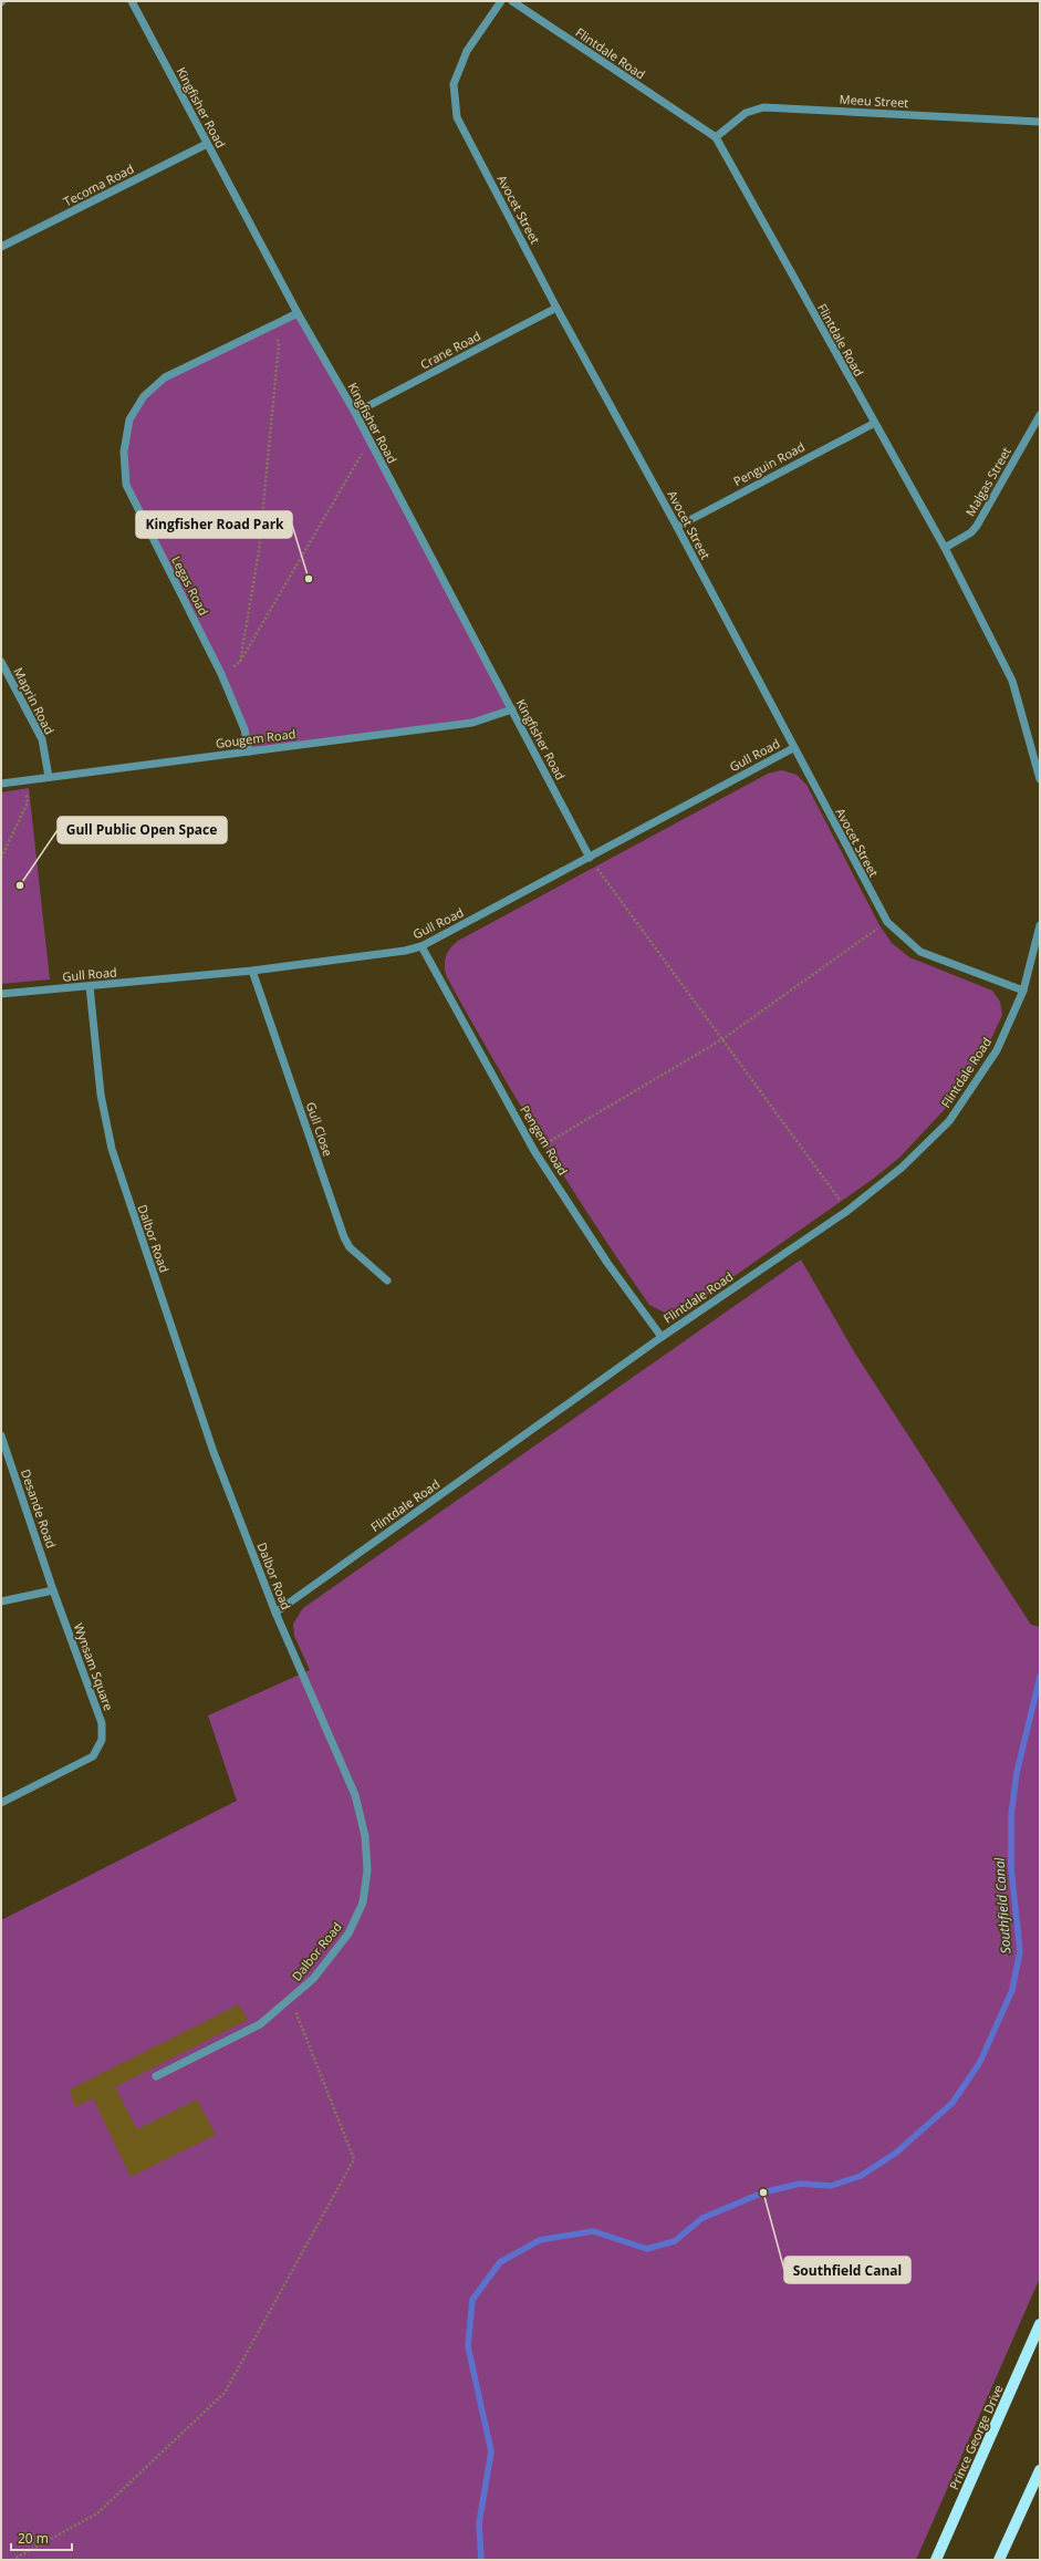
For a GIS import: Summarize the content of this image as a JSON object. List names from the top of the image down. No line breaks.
{"streets":{"main road":["Prince George Drive"],"street":["Flintdale Road","Meeu Street","Kingfisher Road","Tecoma Road","Avocet Street","Crane Road","Penguin Road","Malgas Street","Legas Road","Maprin Road","Gougem Road","Gull Road","Gull Close","Pengem Road","Dalbor Road","Desande Road","Wynsam Square"]},"crossings":[["Flintdale Road","Meeu Street"],["Flintdale Road","Avocet Street"],["Flintdale Road","Penguin Road"],["Flintdale Road","Malgas Street"],["Flintdale Road","Pengem Road"],["Flintdale Road","Dalbor Road"],["Kingfisher Road","Tecoma Road"],["Kingfisher Road","Crane Road"],["Kingfisher Road","Legas Road"],["Kingfisher Road","Gougem Road"],["Kingfisher Road","Gull Road"],["Avocet Street","Crane Road"],["Avocet Street","Penguin Road"],["Avocet Street","Gull Road"],["Legas Road","Gougem Road"],["Maprin Road","Gougem Road"],["Gull Road","Gull Close"],["Gull Road","Pengem Road"],["Gull Road","Dalbor Road"],["Desande Road","Wynsam Square"]],"water":["Southfield Canal"],"places":["Kingfisher Road Park","Gull Public Open Space","Southfield Canal"],"scale_bar":"20 m"}
